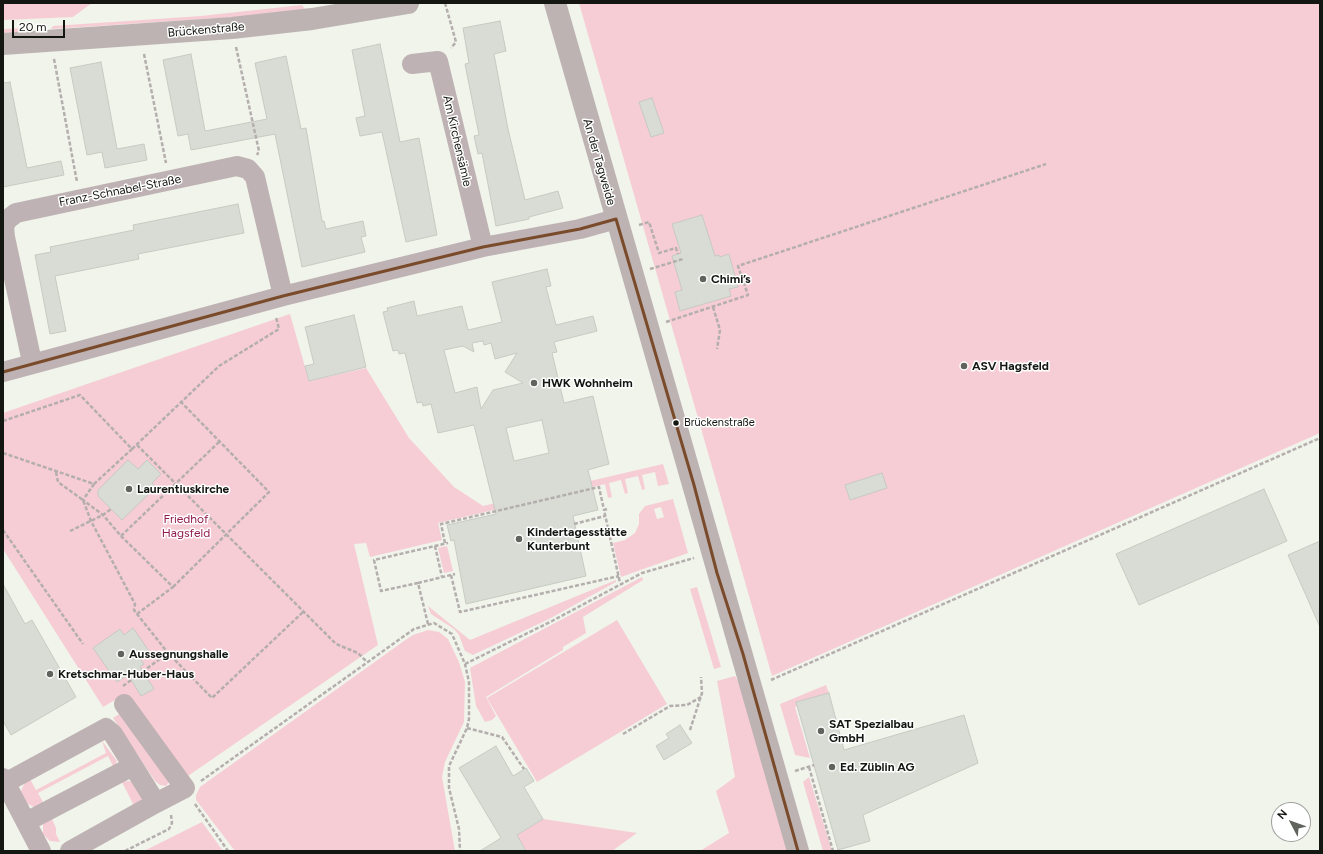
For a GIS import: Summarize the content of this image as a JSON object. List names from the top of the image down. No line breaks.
{"streets":{"main road":["Brückenstraße","An der Tagweide"],"street":["Am Kirchensämle","Franz-Schnabel-Straße"]},"parks":["Friedhof Hagsfeld"],"places":["Chimi’s","ASV Hagsfeld","HWK Wohnheim","Brückenstraße","Laurentiuskirche","Kindertagesstätte Kunterbunt","Aussegnungshalle","Kretschmar-Huber-Haus","SAT Spezialbau GmbH","Ed. Züblin AG"],"scale_bar":"20 m","north":"top left"}
